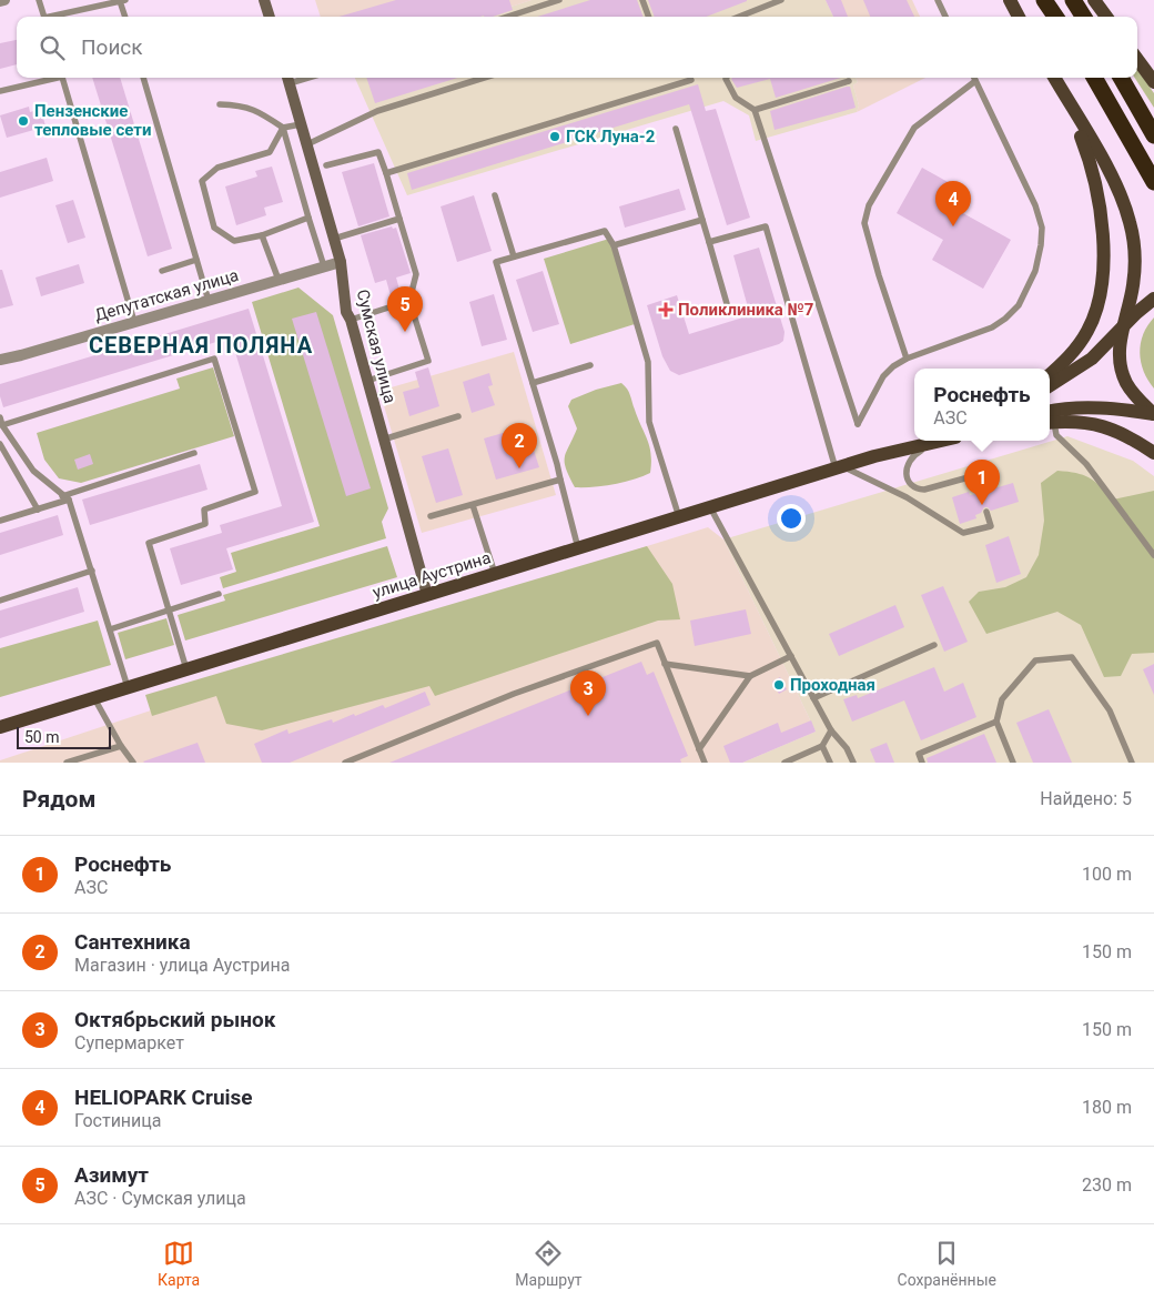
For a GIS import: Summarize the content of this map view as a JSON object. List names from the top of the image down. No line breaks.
{"streets":{"main road":["улица Аустрина"],"street":["Депутатская улица","Сумская улица"]},"crossings":[["Депутатская улица","Сумская улица"],["Сумская улица","улица Аустрина"]],"districts":["СЕВЕРНАЯ ПОЛЯНА"],"places":{"other":["Пензенские тепловые сети","ГСК Луна-2","Проходная"],"health":["Поликлиника №7"]},"scale_bar":"50 m","page":{"search":"Поиск","pins":["4","5","2","1","3"],"popup":["Роснефть","АЗС"],"scale":"50 m","heading":["Рядом","Найдено: 5"],"list":[{"mark":"1","name":"Роснефть","note":"АЗС","value":"100 m"},{"mark":"2","name":"Сантехника","note":"Магазин · улица Аустрина","value":"150 m"},{"mark":"3","name":"Октябрьский рынок","note":"Супермаркет","value":"150 m"},{"mark":"4","name":"HELIOPARK Cruise","note":"Гостиница","value":"180 m"},{"mark":"5","name":"Азимут","note":"АЗС · Сумская улица","value":"230 m"}],"nav":["Карта","Маршрут","Сохранённые"]}}
